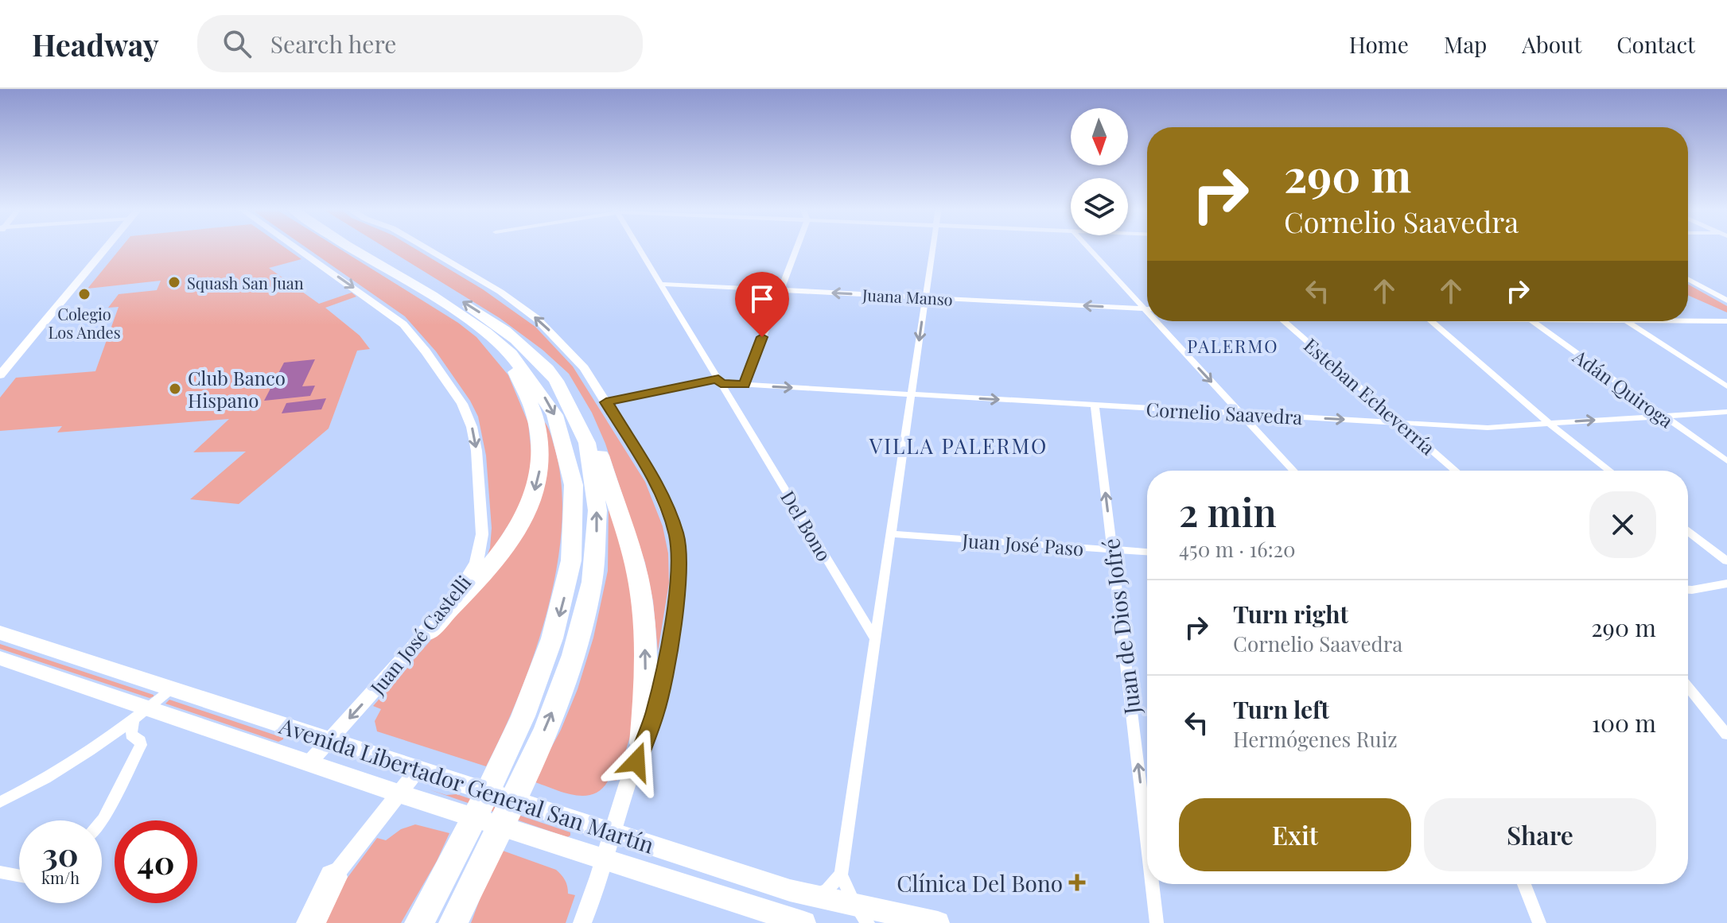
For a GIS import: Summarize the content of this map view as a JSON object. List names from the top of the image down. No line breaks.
{"streets":{"main road":["Avenida Libertador General San Martín"],"street":["Juana Manso","Adán Quiroga","Esteban Echeverría","Cornelio Saavedra","Del Bono","Juan José Paso","Juan de Dios Jofré","Juan José Castelli"]},"crossings":[["Juana Manso","Del Bono"],["Adán Quiroga","Cornelio Saavedra"],["Esteban Echeverría","Cornelio Saavedra"],["Cornelio Saavedra","Del Bono"],["Cornelio Saavedra","Juan de Dios Jofré"],["Juan José Paso","Juan de Dios Jofré"],["Juan José Castelli","Avenida Libertador General San Martín"]],"one_way":["Juana Manso","Cornelio Saavedra","Juan de Dios Jofré"],"districts":["PALERMO","VILLA PALERMO"],"places":{"other":["Squash San Juan","Colegio Los Andes","Club Banco Hispano"],"health":["Clínica Del Bono"]},"north":"bottom","page":{"header":"Headway","search":"Search here","nav":["Home","Map","About","Contact"],"turn":["290 m","Cornelio Saavedra"],"heading":["2 min","450 m · 16:20"],"list":[{"name":"Turn right","note":"Cornelio Saavedra","value":"290 m"},{"name":"Turn left","note":"Hermógenes Ruiz","value":"100 m"}],"buttons":["Exit","Share"],"speed":"30 km/h","limit":"40"}}
